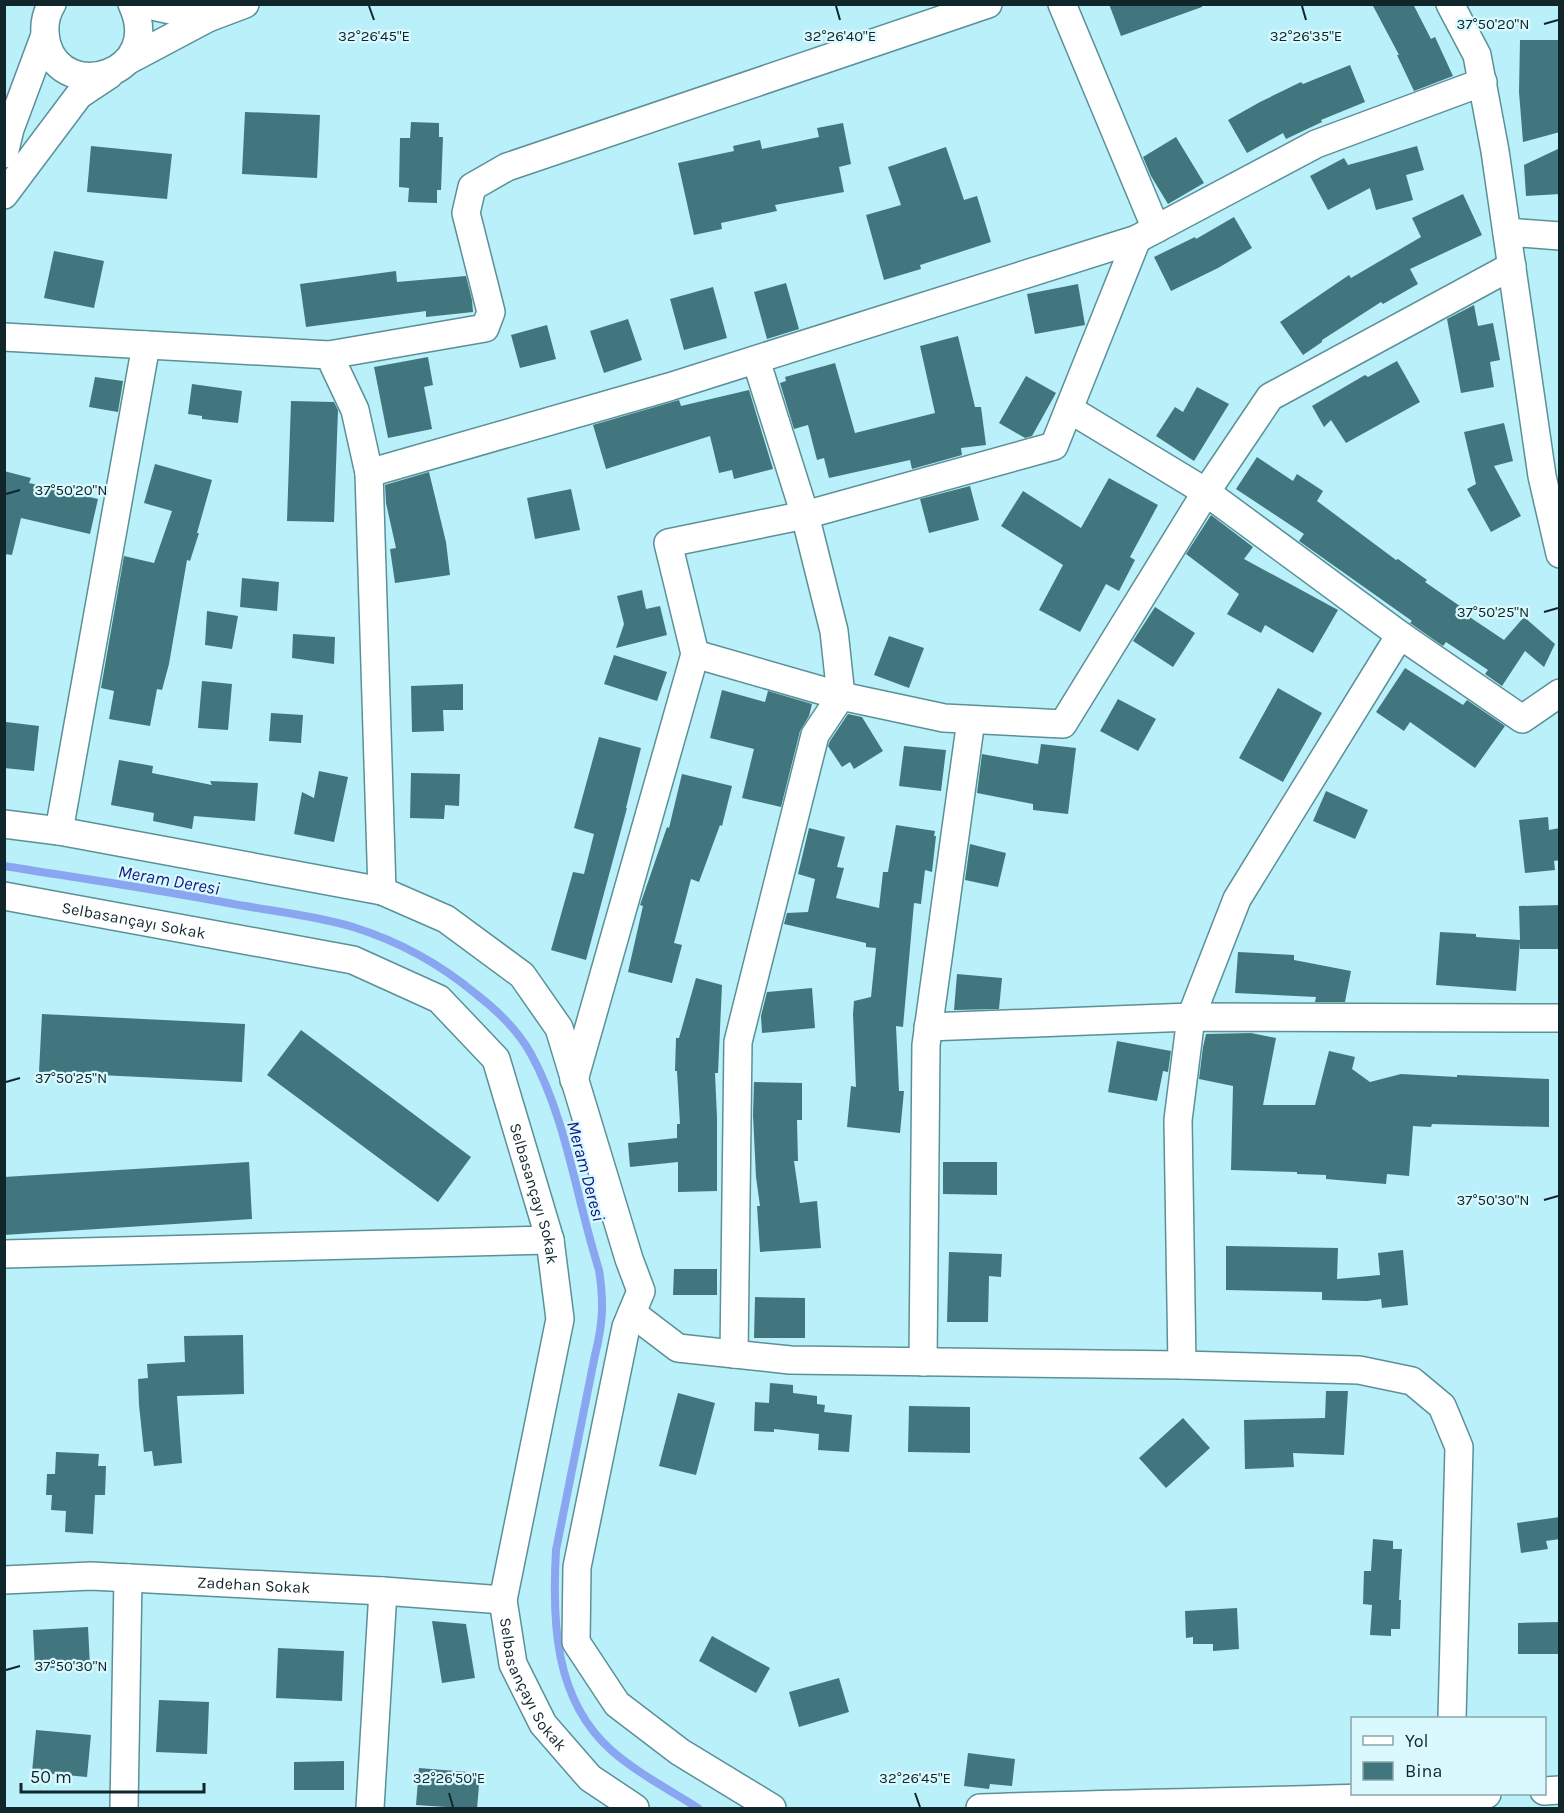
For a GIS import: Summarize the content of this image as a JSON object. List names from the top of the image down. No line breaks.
{"streets":{"street":["Selbasançayı Sokak","Zadehan Sokak"]},"crossings":[["Selbasançayı Sokak","Zadehan Sokak"]],"water":["Meram Deresi"],"legend":["Yol","Bina"],"scale_bar":"50 m","coordinates":["37°50'20\"N","32°26'45\"E","32°26'40\"E","32°26'35\"E","37°50'25\"N","37°50'30\"N","32°26'50\"E"]}
